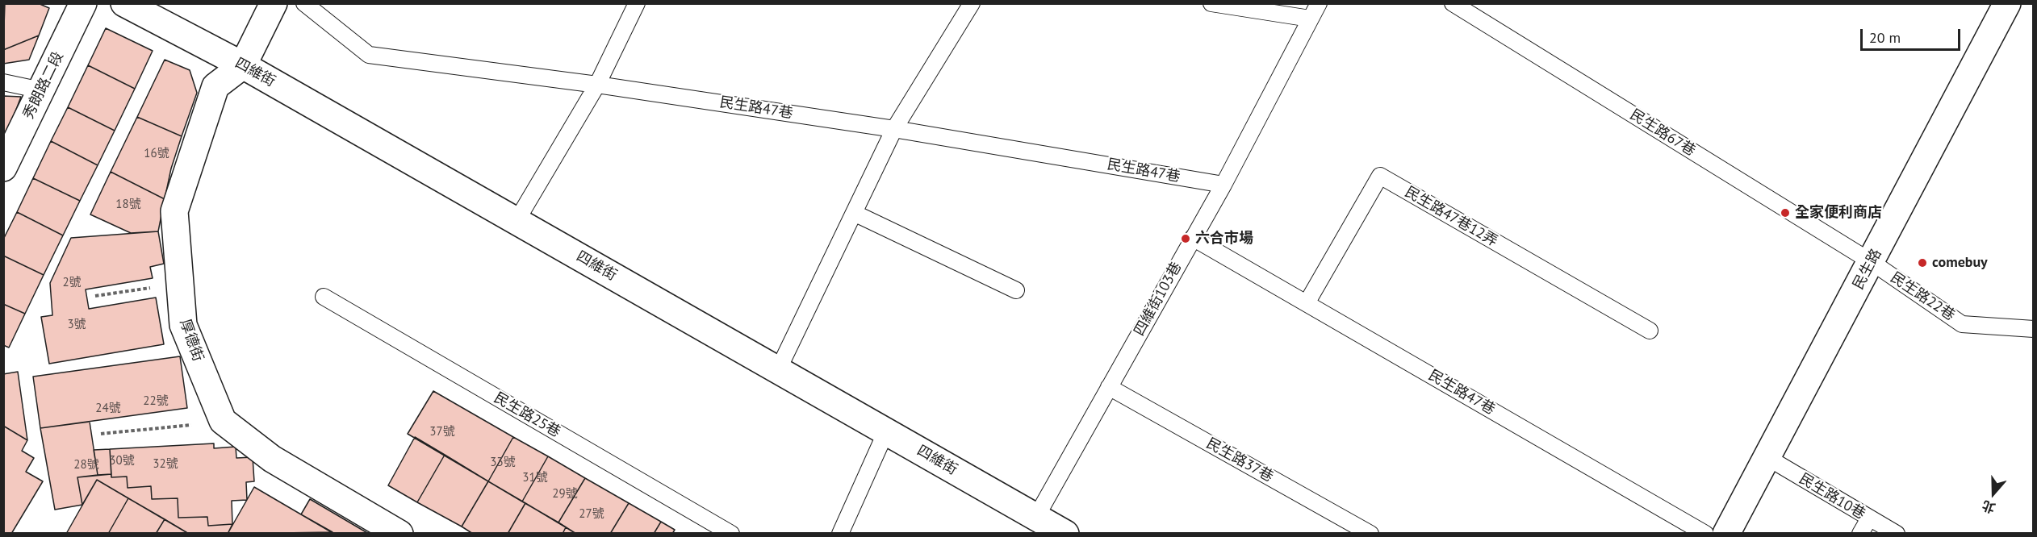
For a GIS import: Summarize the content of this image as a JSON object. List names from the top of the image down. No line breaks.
{"streets":{"street":["四維街","秀朗路二段","民生路","厚德街"],"lane":["民生路47巷","民生路67巷","民生路47巷12弄","民生路22巷","四維街103巷","民生路25巷","民生路37巷","民生路10巷"]},"crossings":[["四維街","四維街103巷"],["四維街","厚德街"],["民生路47巷","民生路47巷12弄"],["民生路47巷","四維街103巷"],["民生路67巷","民生路"],["民生路67巷","民生路22巷"],["民生路","民生路22巷"],["民生路","民生路10巷"],["四維街103巷","民生路37巷"]],"places":["全家便利商店","六合市場","comebuy"],"house_numbers":["16號","18號","2號","3號","22號","24號","37號","30號","33號","32號","28號","31號","29號","27號"],"scale_bar":"20 m","north":"bottom"}
